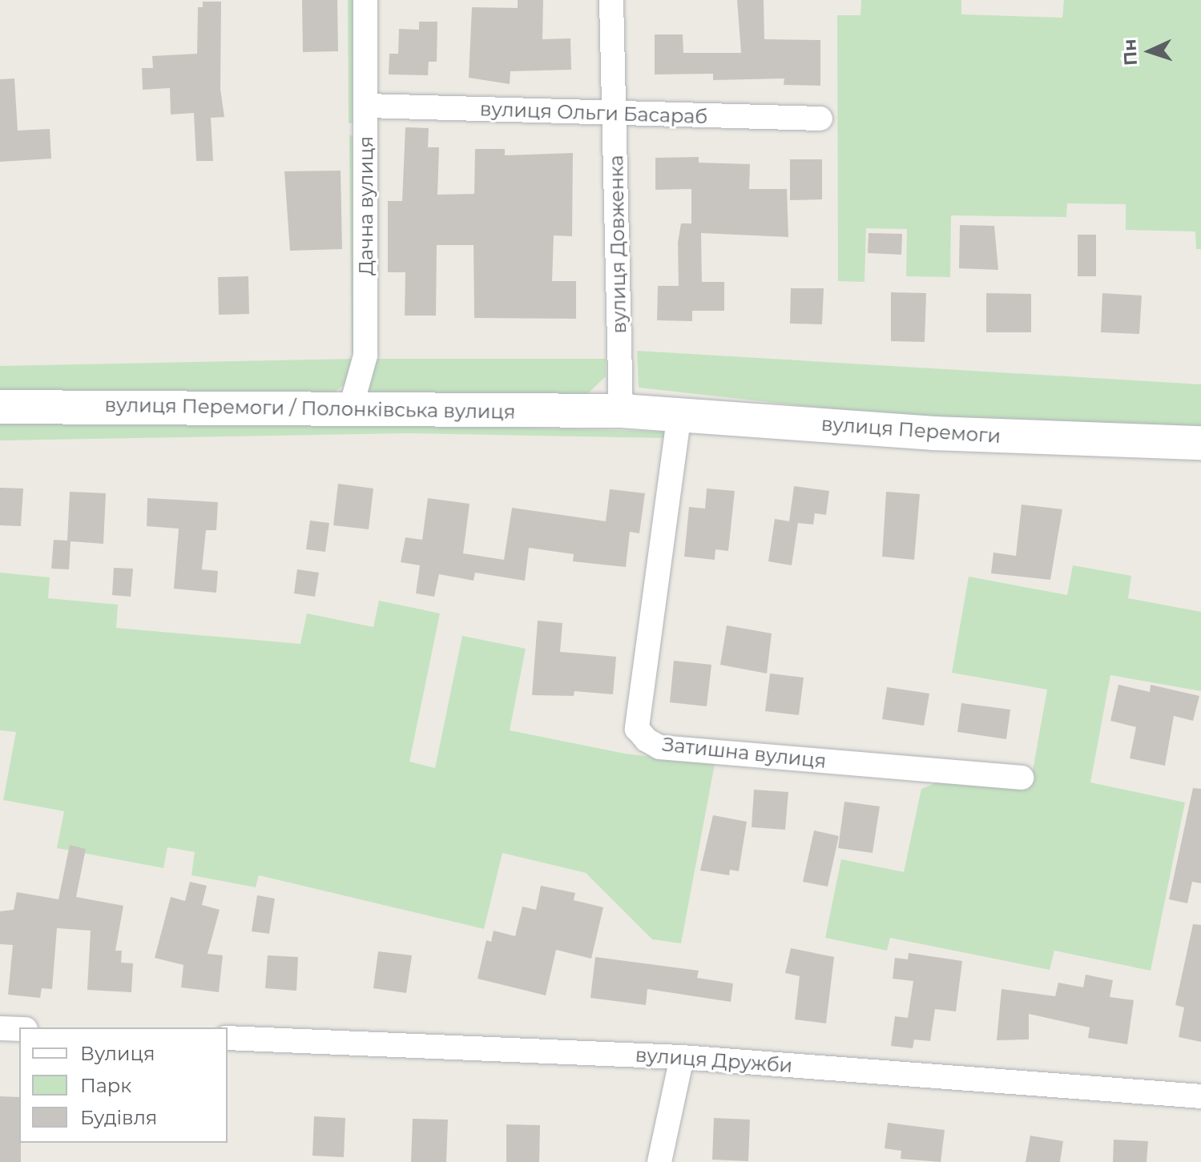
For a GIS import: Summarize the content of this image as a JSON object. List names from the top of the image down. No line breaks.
{"streets":{"main road":["вулиця Перемоги / Полонківська вулиця","вулиця Перемоги"],"street":["вулиця Ольги Басараб","Дачна вулиця","вулиця Довженка","Затишна вулиця","вулиця Дружби"]},"crossings":[["вулиця Ольги Басараб","Дачна вулиця"],["вулиця Ольги Басараб","вулиця Довженка"],["Дачна вулиця","вулиця Перемоги / Полонківська вулиця"],["вулиця Довженка","вулиця Перемоги / Полонківська вулиця"],["вулиця Довженка","вулиця Перемоги"],["вулиця Перемоги / Полонківська вулиця","вулиця Перемоги"],["вулиця Перемоги","Затишна вулиця"]],"legend":["Вулиця","Парк","Будівля"],"north":"left"}
